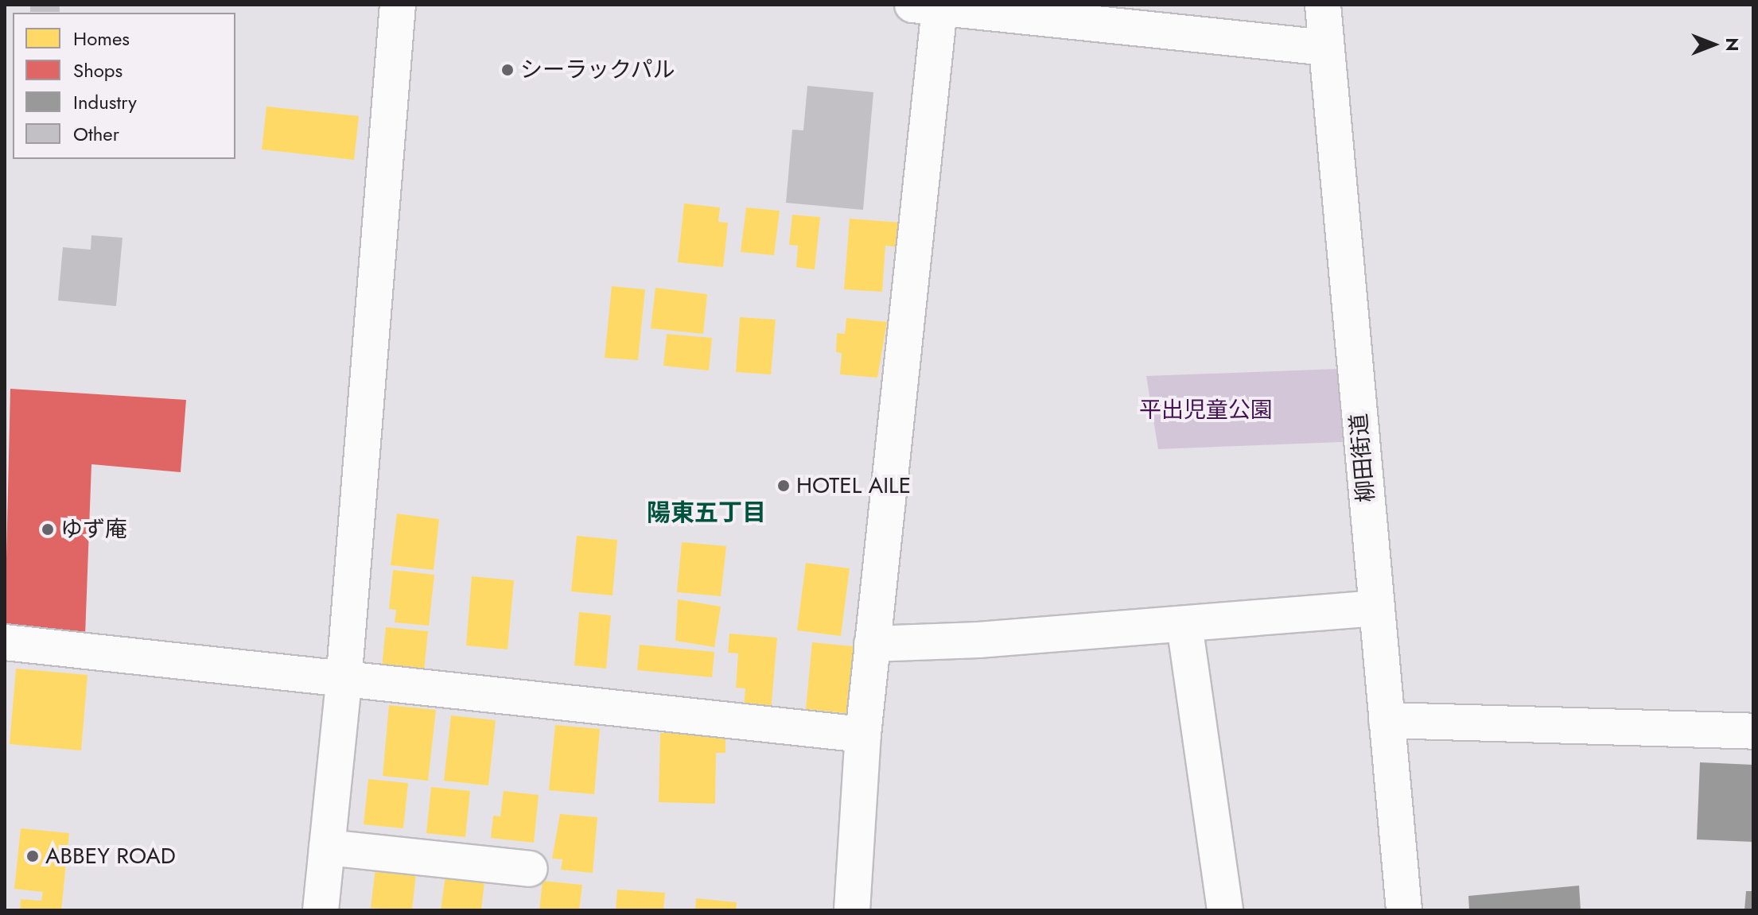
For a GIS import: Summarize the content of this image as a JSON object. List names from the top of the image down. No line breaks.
{"streets":{"street":["柳田街道"]},"districts":["陽東五丁目"],"parks":["平出児童公園"],"places":["シーラックパル","HOTEL AILE","ゆず庵","ABBEY ROAD"],"legend":["Homes","Shops","Industry","Other"],"north":"right"}
